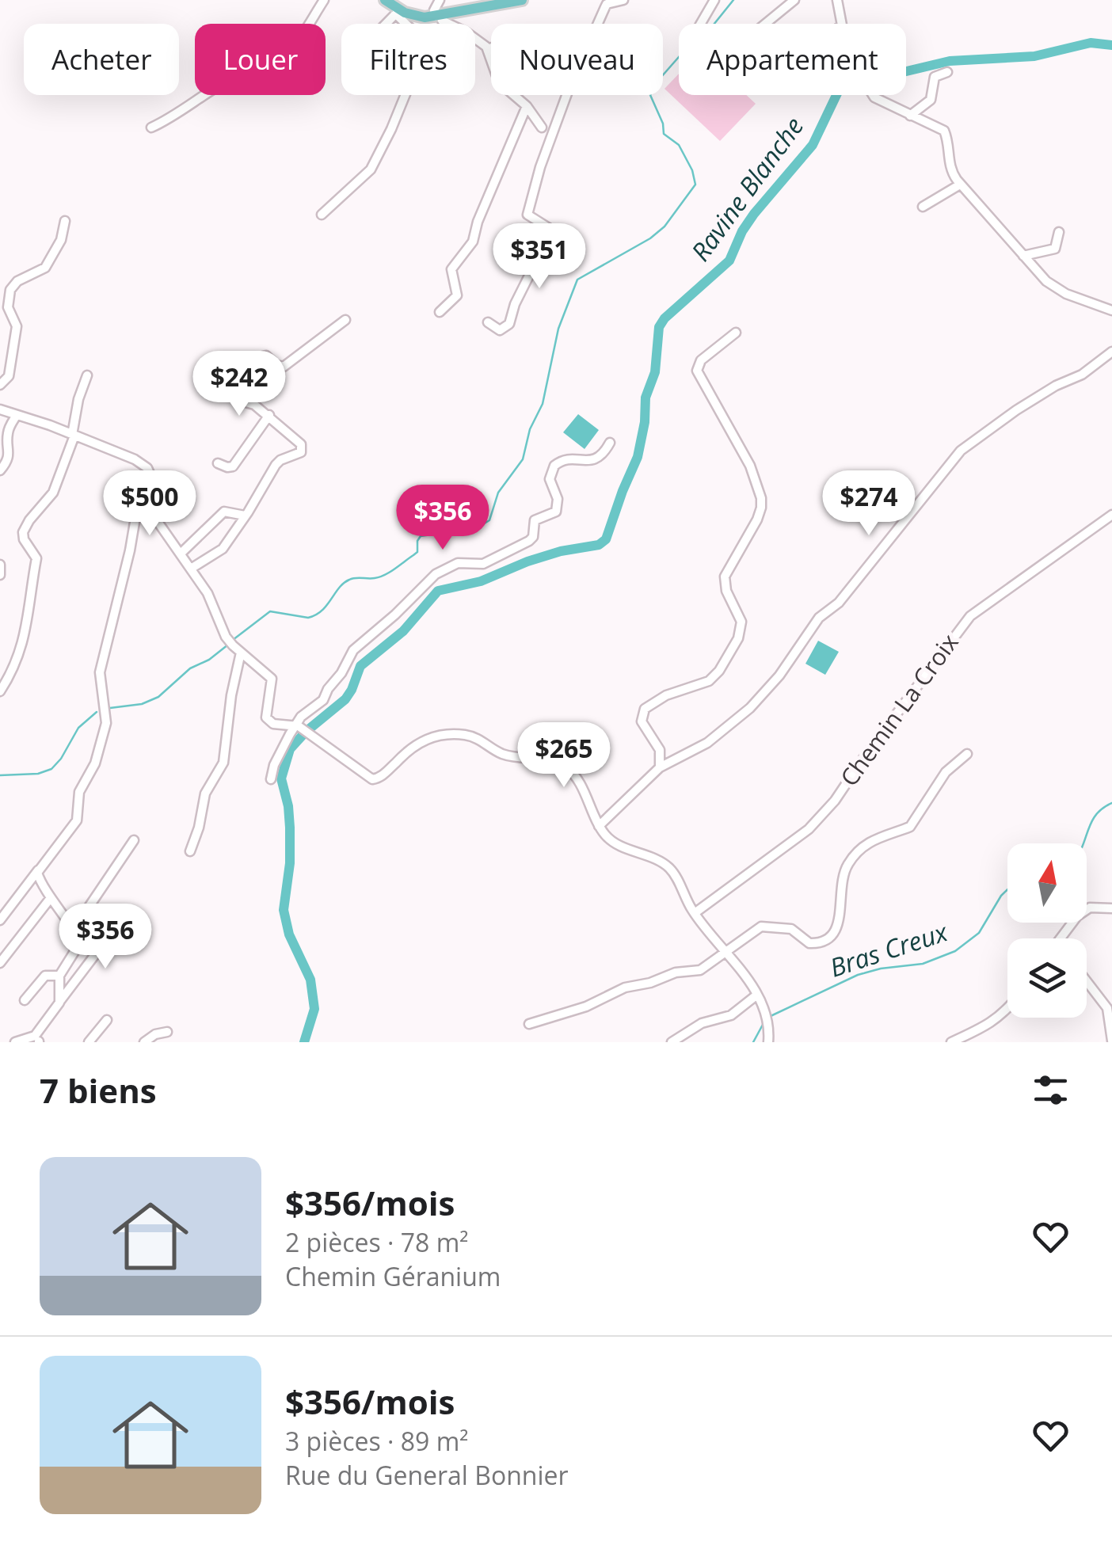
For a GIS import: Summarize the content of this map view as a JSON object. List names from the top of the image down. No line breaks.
{"streets":{"street":["Chemin La Croix"]},"water":["Ravine Blanche","Bras Creux"],"north":"top","page":{"chip":["Acheter","Louer","Filtres","Nouveau","Appartement"],"price":["$351","$242","$500","$274","$356","$265","$356"],"heading":"7 biens","list":[{"name":"$356/mois","note":"2 pièces · 78 m² · Chemin Géranium"},{"name":"$356/mois","note":"3 pièces · 89 m² · Rue du General Bonnier"}]}}
